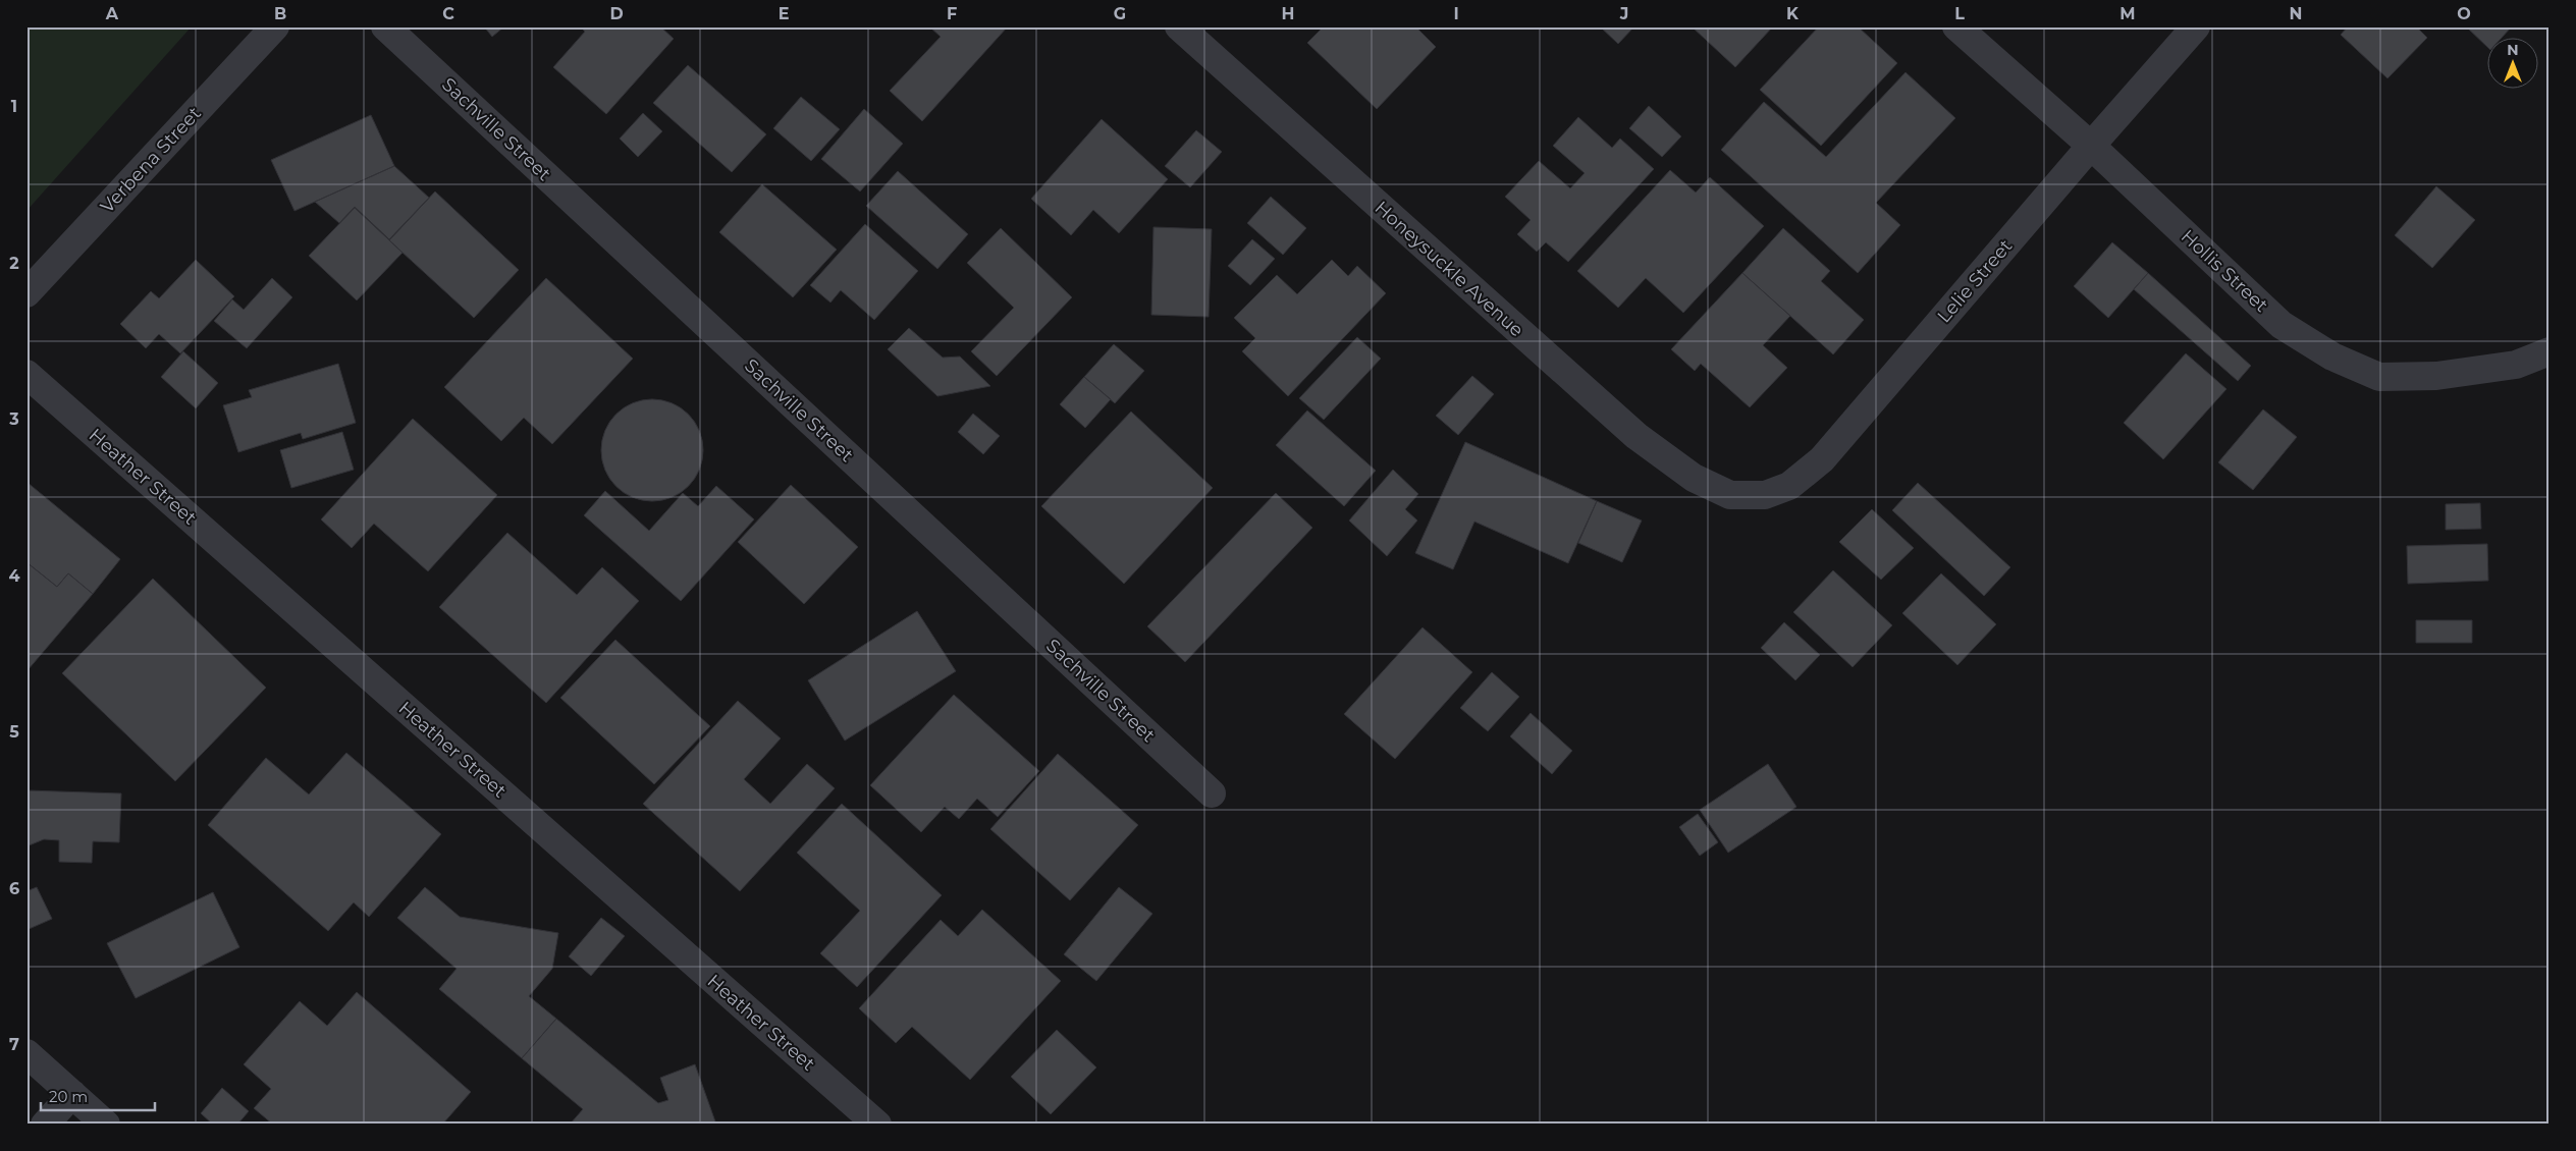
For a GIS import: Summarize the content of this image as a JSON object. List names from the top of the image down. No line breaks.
{"streets":{"street":["Sachville Street","Verbena Street","Honeysuckle Avenue","Hollis Street","Lelie Street","Heather Street"]},"crossings":[["Honeysuckle Avenue","Lelie Street"],["Hollis Street","Lelie Street"]],"scale_bar":"20 m","north":"top","grid":{"columns":["A","B","C","D","E","F","G","H","I","J","K","L","M","N","O"],"rows":["1","2","3","4","5","6","7"]}}
